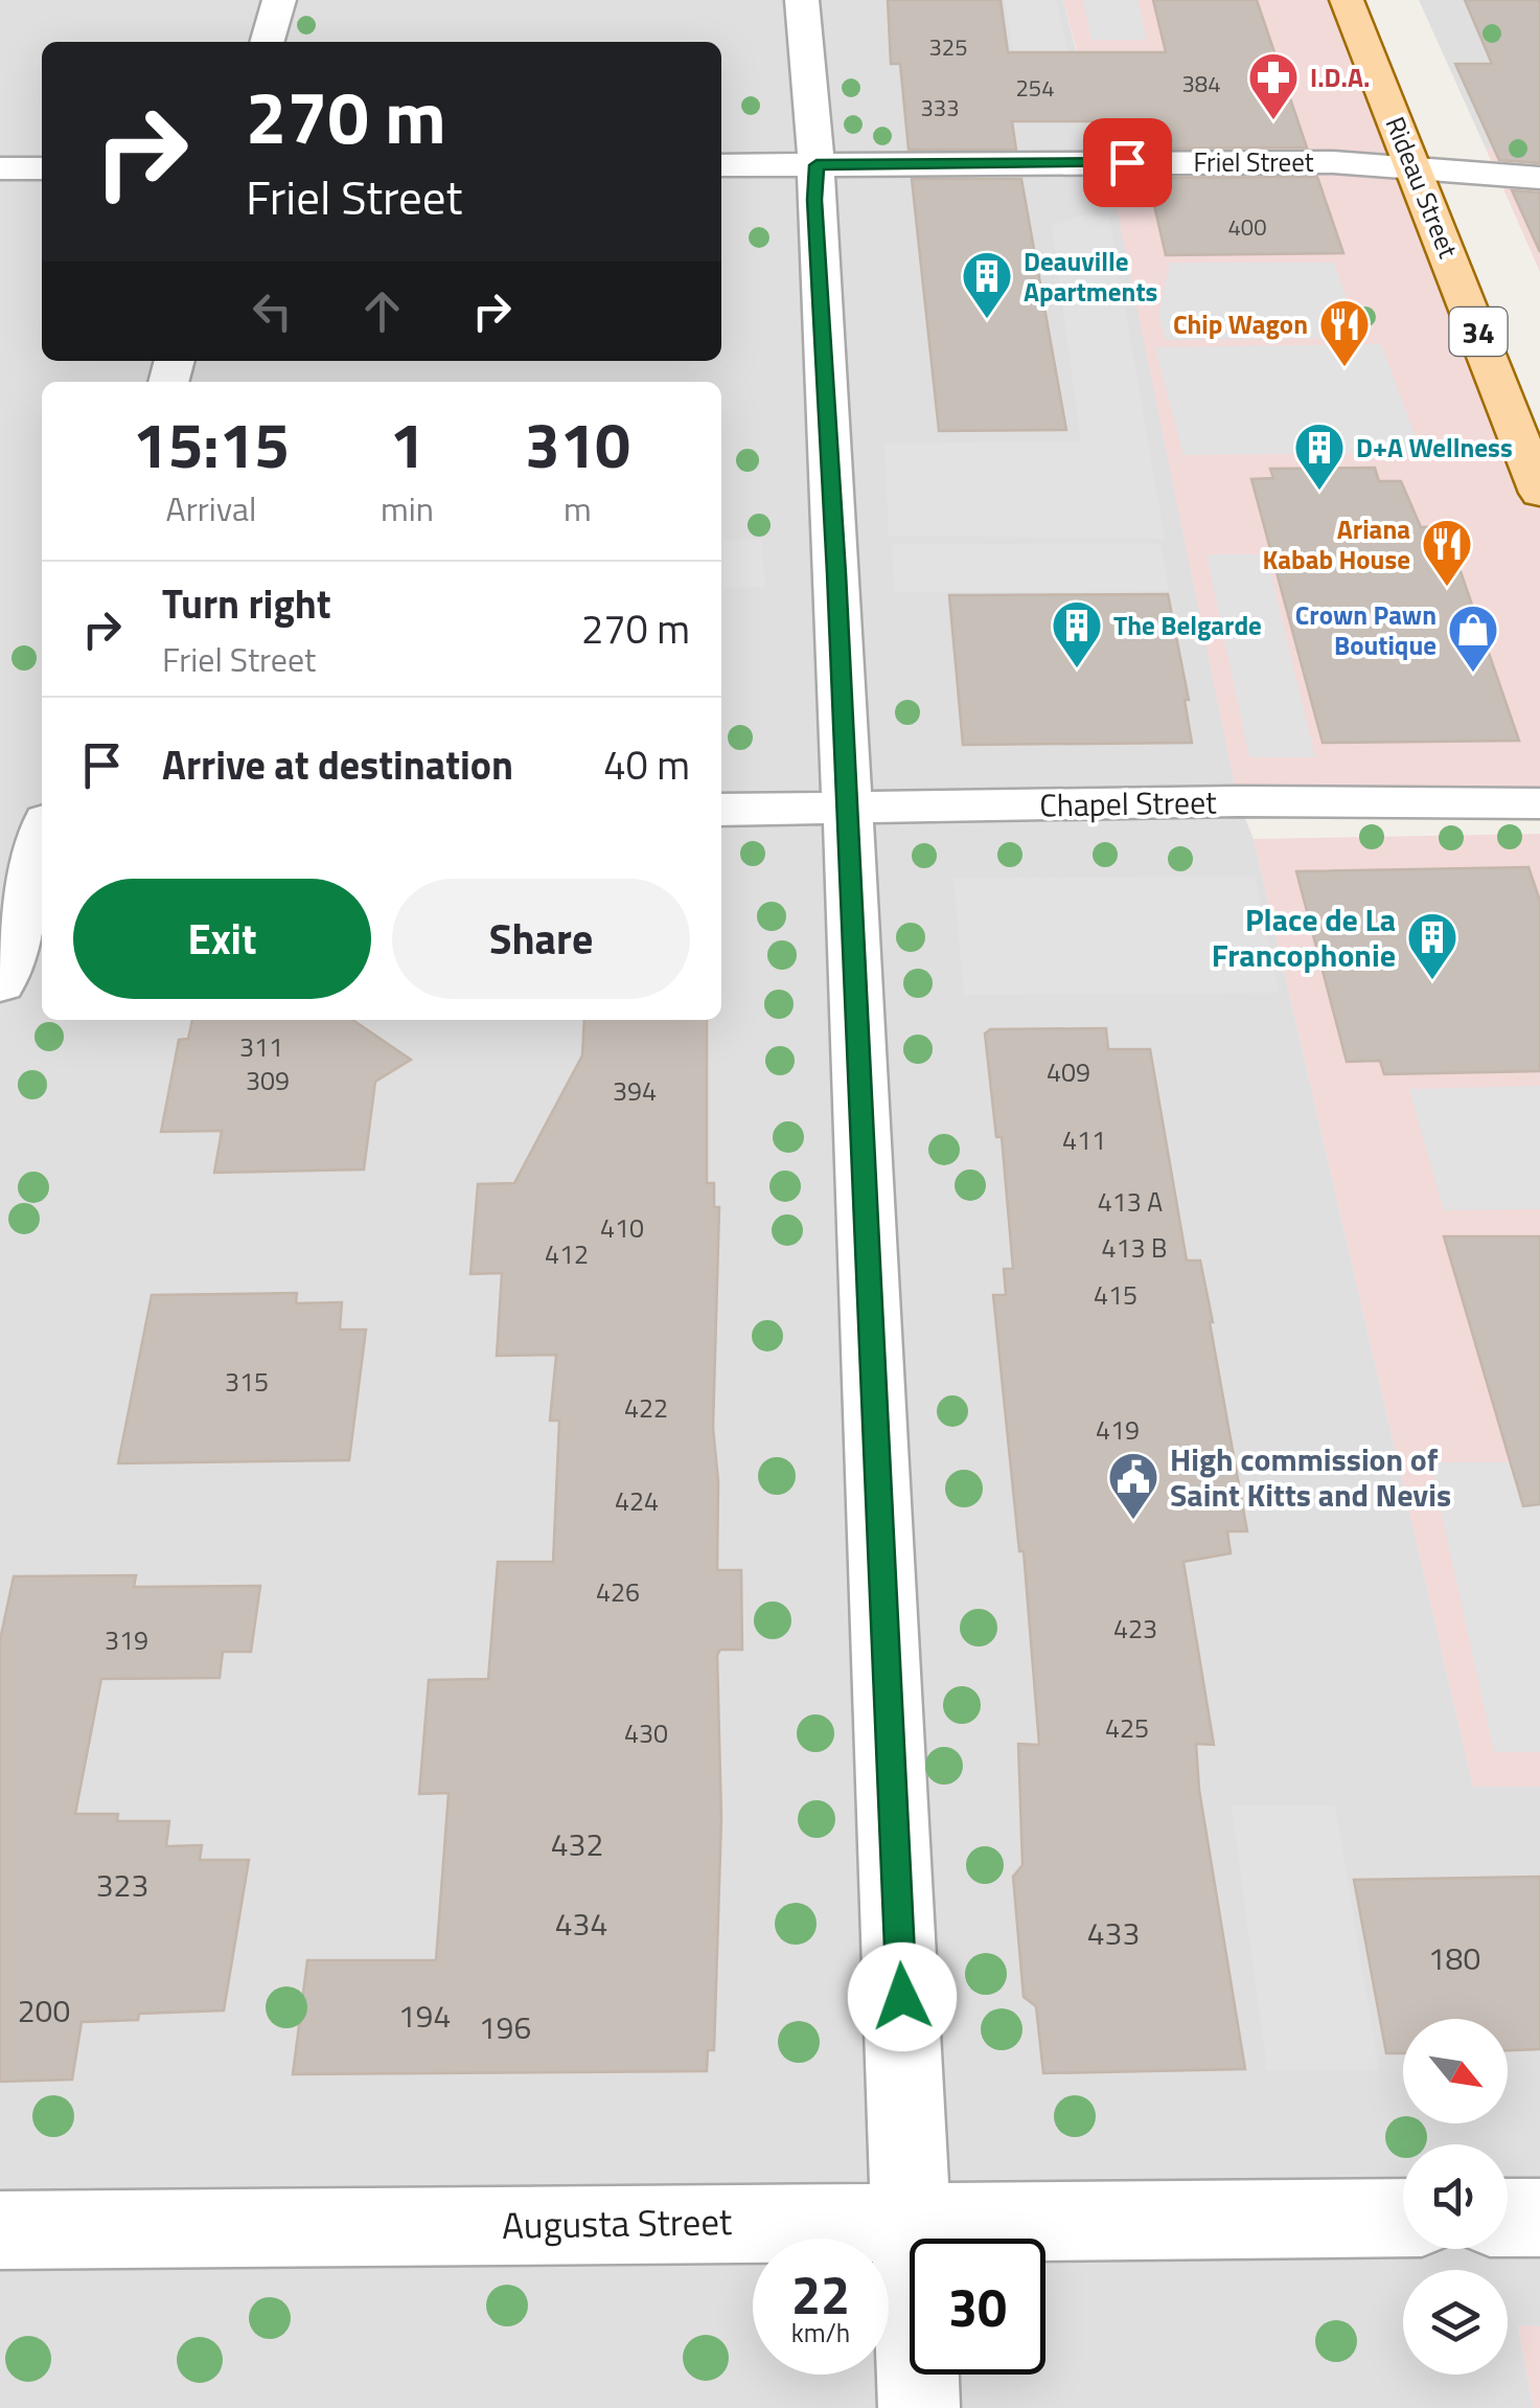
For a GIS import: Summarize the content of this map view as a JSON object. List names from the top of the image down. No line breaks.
{"streets":{"main road":["Rideau Street","34"],"street":["Friel Street","Chapel Street","Augusta Street"]},"crossings":[["Friel Street","Rideau Street"]],"places":{"pharmacy":["I.D.A."],"building":["Deauville Apartments","D+A Wellness","The Belgarde","Place de La Francophonie"],"restaurant":["Chip Wagon","Ariana Kabab House"],"shop":["Crown Pawn Boutique"],"public building":["High commission of Saint Kitts and Nevis"]},"house_numbers":["325","384","254","333","400","311","409","309","394","411","413 A","410","413 B","412","415","315","422","419","424","426","423","319","425","430","432","323","434","433","180","200","194","196"],"north":"bottom right","page":{"turn":["270 m","Friel Street"],"eta":["15:15","Arrival","1","min","310","m"],"list":[{"name":"Turn right","note":"Friel Street","value":"270 m"},{"name":"Arrive at destination","value":"40 m"}],"buttons":["Exit","Share"],"speed":"22 km/h","limit":"30"}}
